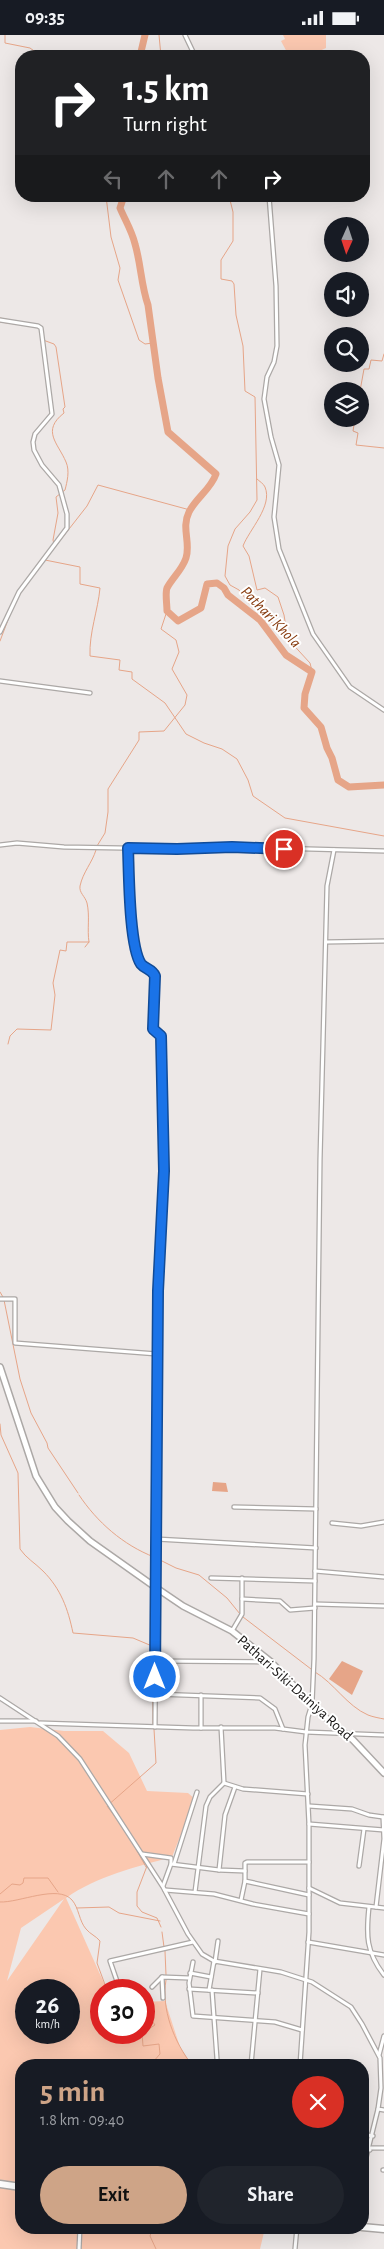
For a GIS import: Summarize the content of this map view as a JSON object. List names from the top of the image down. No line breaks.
{"streets":{"main road":["Pathari-Siki-Dainiya Road"]},"water":["Pathari Khola"],"north":"bottom","page":{"status":"09:35","turn":["1.5 km","Turn right"],"speed":"26 km/h","limit":"30","heading":["5 min","1.8 km · 09:40"],"buttons":["Exit","Share"]}}
